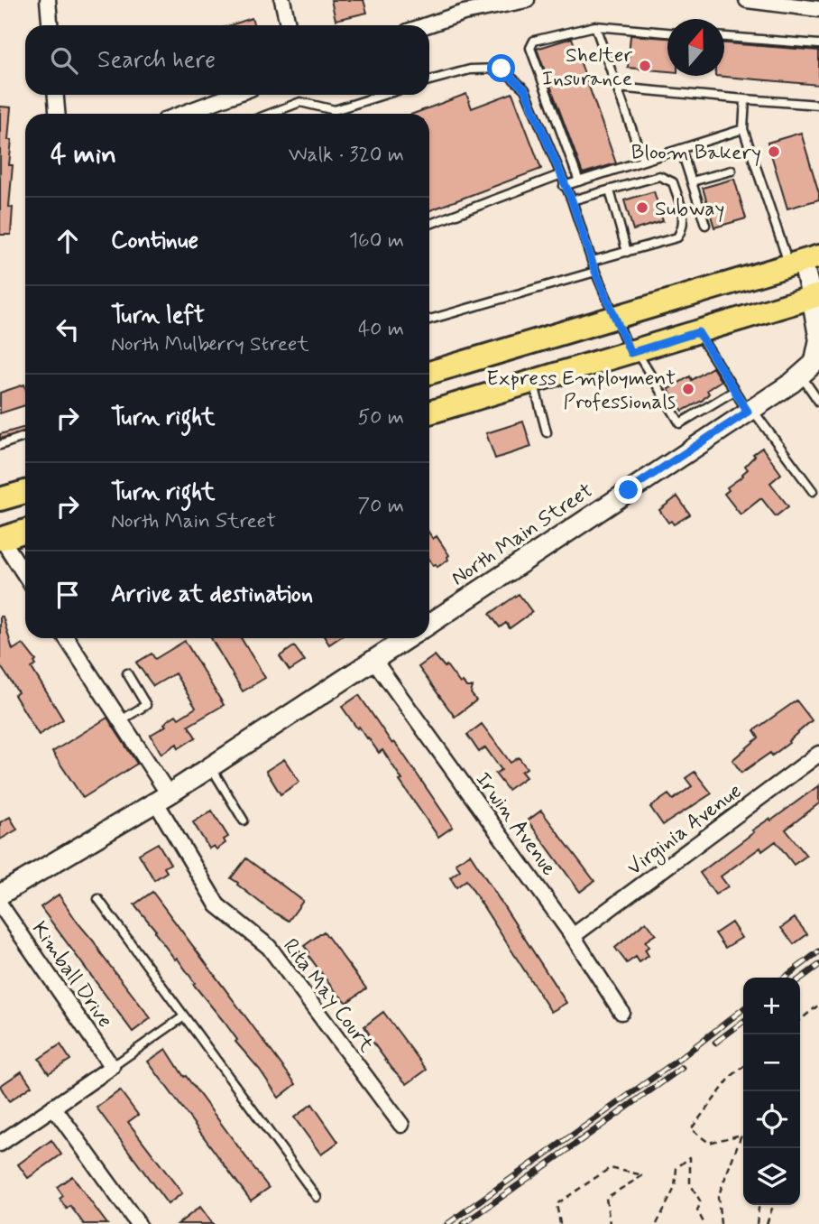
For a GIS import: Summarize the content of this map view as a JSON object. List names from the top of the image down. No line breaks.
{"streets":{"street":["North Main Street","Irwin Avenue","Virginia Avenue","Kimball Drive","Rita May Court"]},"crossings":[["Irwin Avenue","Virginia Avenue"]],"places":["Shelter Insurance","Bloom Bakery","Subway","Express Employment Professionals"],"north":"top","page":{"search":"Search here","heading":["4 min","Walk · 320 m"],"list":[["Continue","160 m"],["Turn left","North Mulberry Street","40 m"],["Turn right","50 m"],["Turn right","North Main Street","70 m"],"Arrive at destination"],"map_buttons":["+","−"]}}
